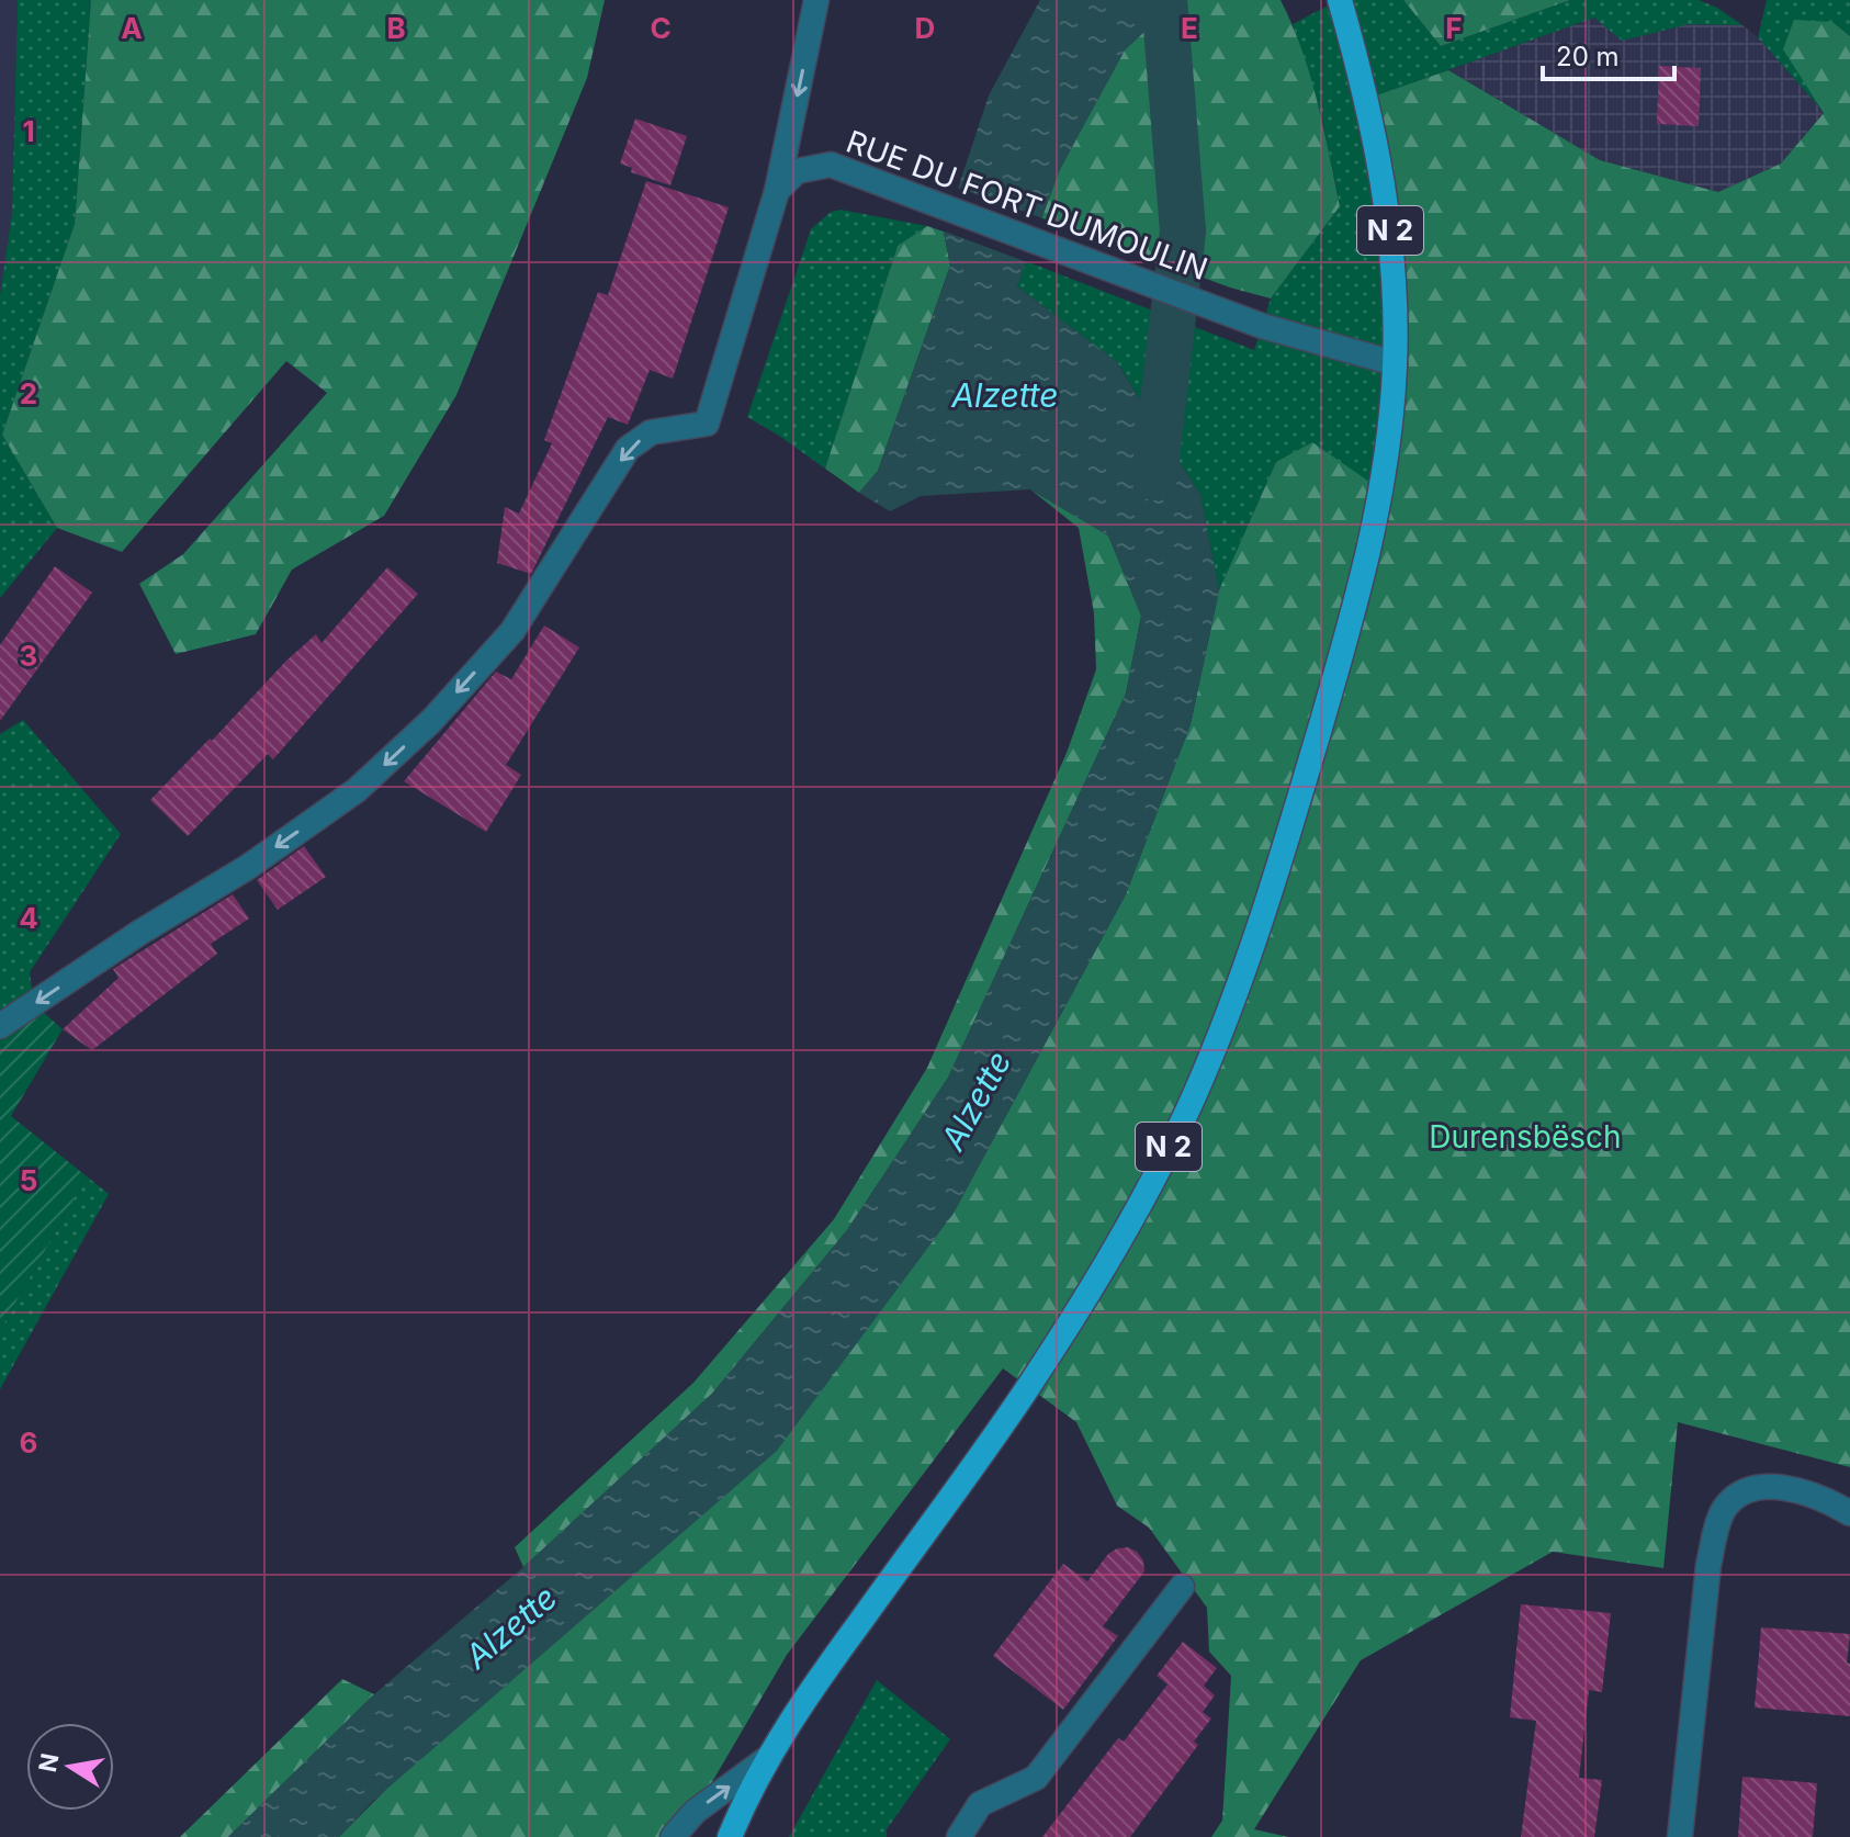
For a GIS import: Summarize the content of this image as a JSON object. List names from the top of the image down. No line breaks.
{"streets":{"main road":["N 2"],"street":["RUE DU FORT DUMOULIN"]},"crossings":[["RUE DU FORT DUMOULIN","N 2"]],"water":["Alzette"],"parks":["Durensbësch"],"scale_bar":"20 m","north":"left","grid":{"columns":["A","B","C","D","E","F"],"rows":["1","2","3","4","5","6"]}}
